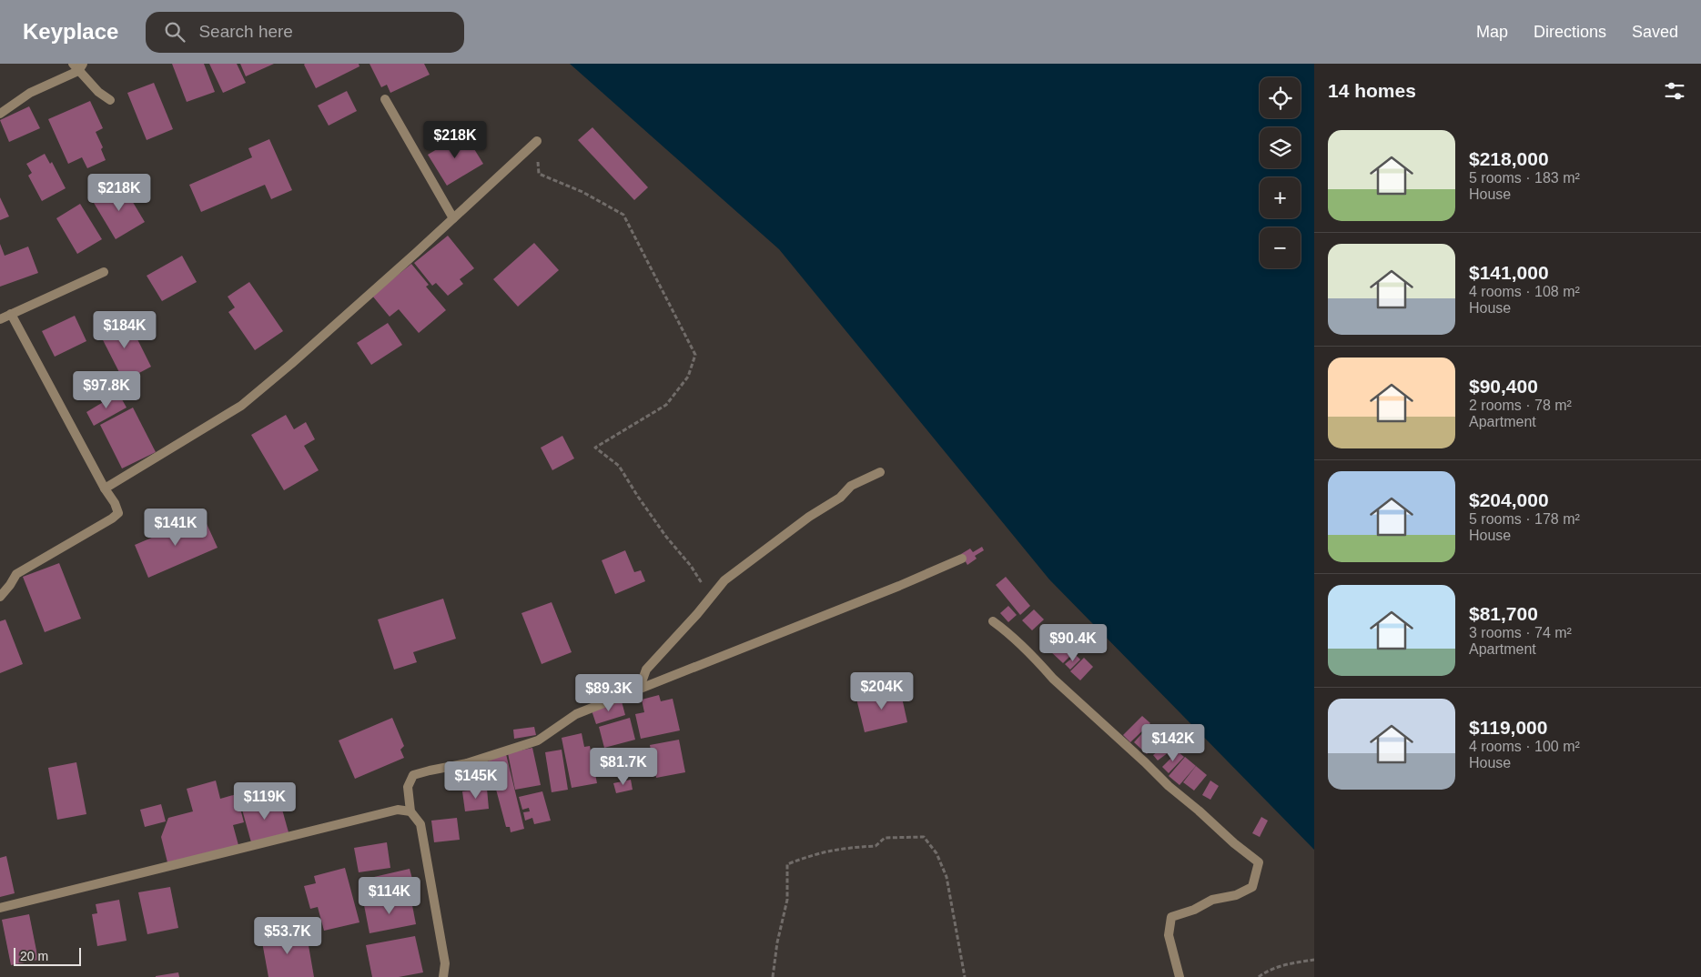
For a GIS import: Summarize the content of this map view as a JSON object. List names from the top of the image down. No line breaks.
{"scale_bar":"20 m","page":{"header":"Keyplace","search":"Search here","nav":["Map","Directions","Saved"],"heading":"14 homes","map_buttons":["+","−"],"list":[{"name":"$218,000","note":"5 rooms · 183 m² · House"},{"name":"$141,000","note":"4 rooms · 108 m² · House"},{"name":"$90,400","note":"2 rooms · 78 m² · Apartment"},{"name":"$204,000","note":"5 rooms · 178 m² · House"},{"name":"$81,700","note":"3 rooms · 74 m² · Apartment"},{"name":"$119,000","note":"4 rooms · 100 m² · House"}],"price":["$218K","$218K","$184K","$97.8K","$141K","$90.4K","$204K","$89.3K","$142K","$81.7K","$145K","$119K","$114K","$53.7K"],"scale":"20 m"}}
